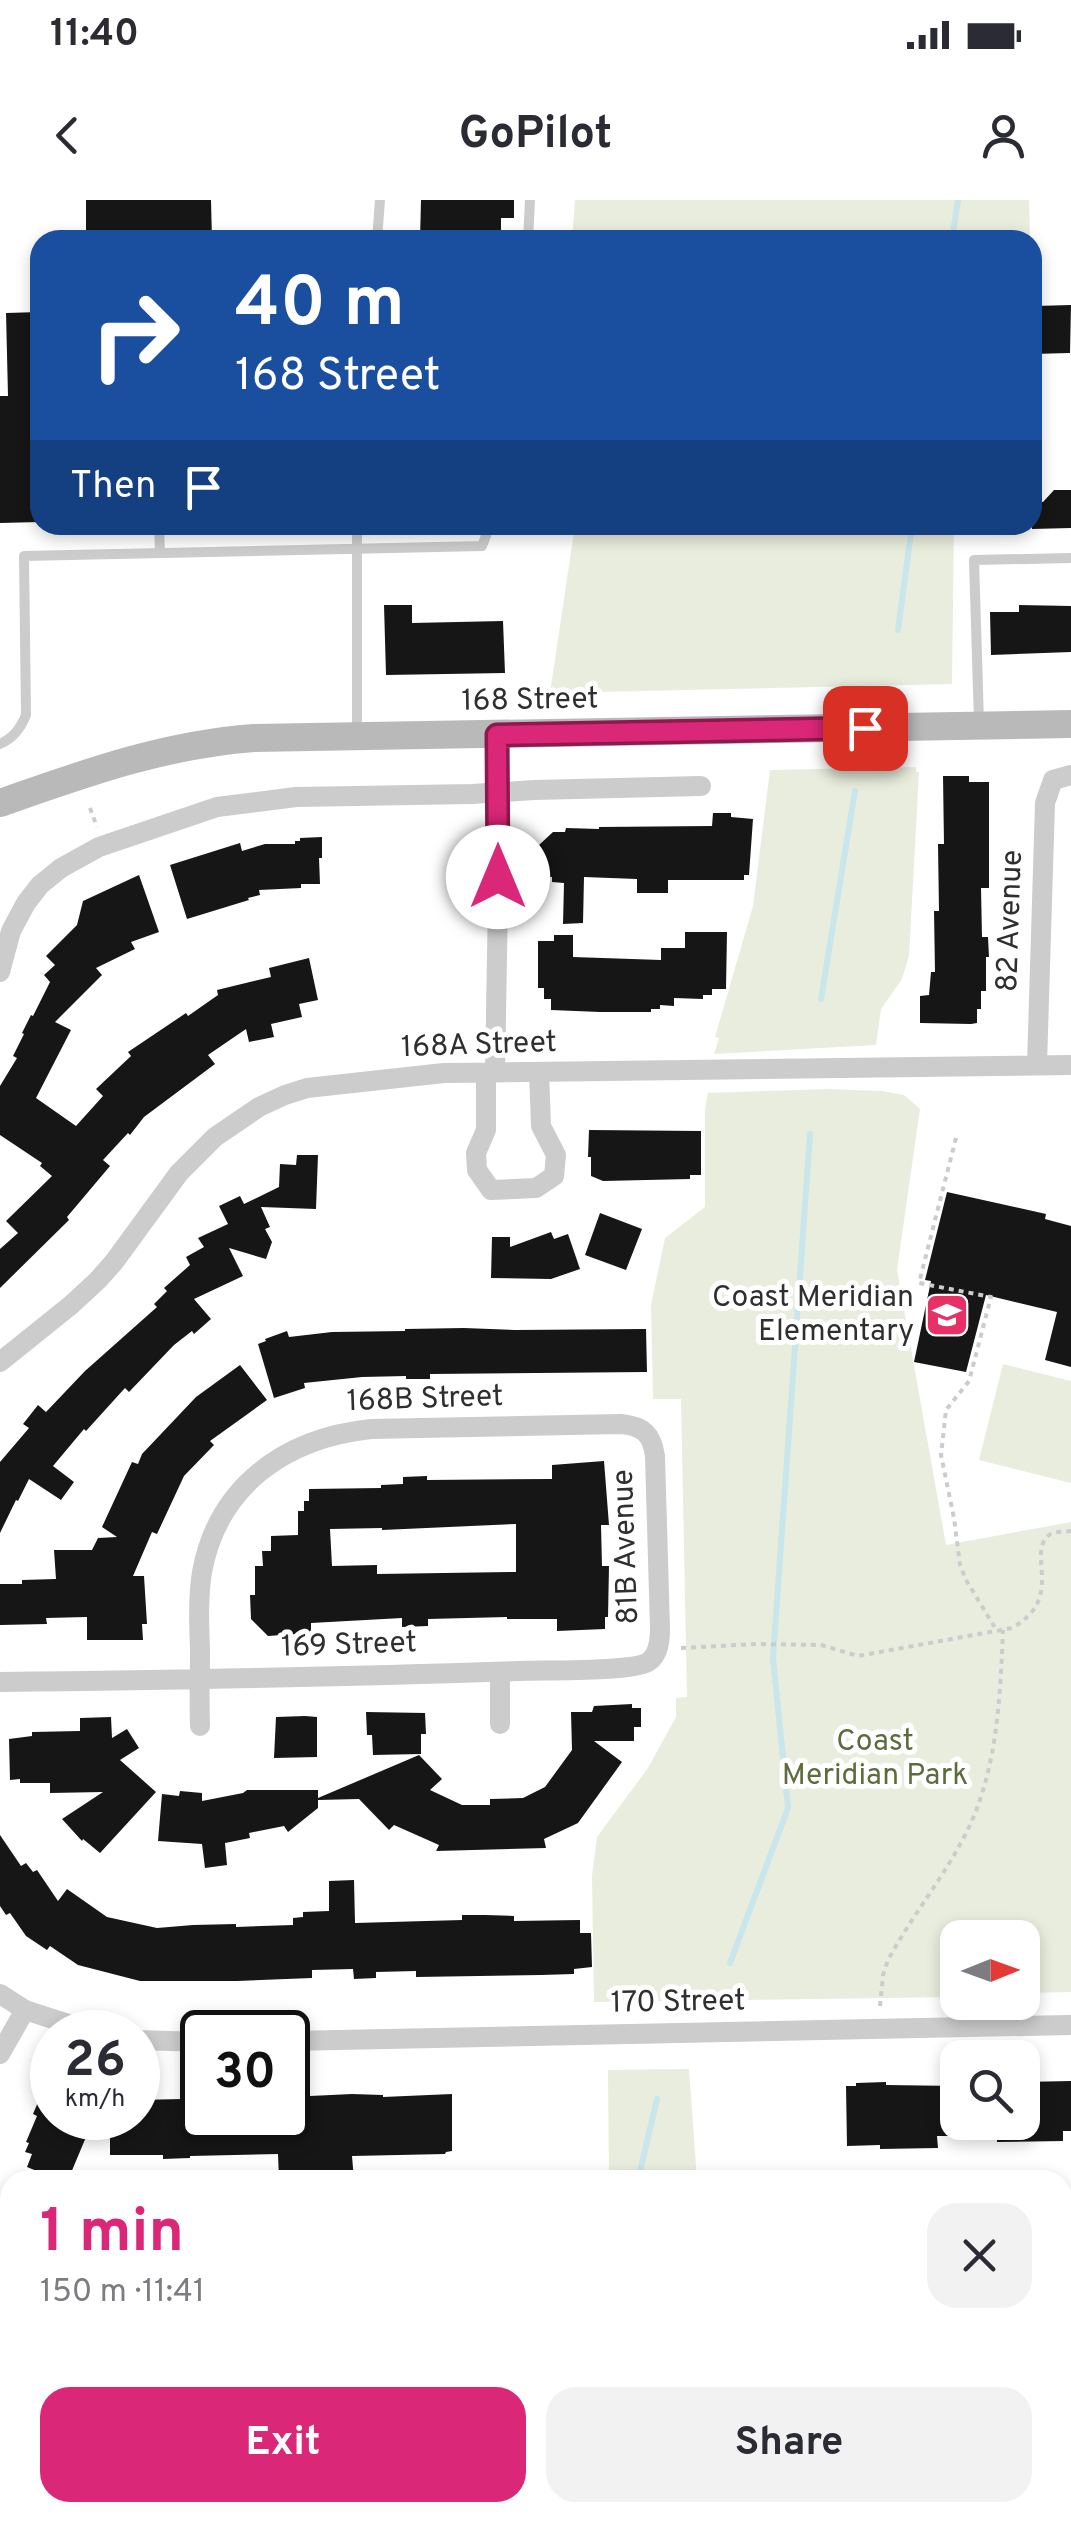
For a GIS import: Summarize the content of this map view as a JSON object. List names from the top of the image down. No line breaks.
{"streets":{"main road":["168 Street"],"street":["82 Avenue","168A Street","168B Street","81B Avenue","169 Street","170 Street"]},"crossings":[["82 Avenue","168A Street"],["168B Street","81B Avenue"],["168B Street","169 Street"],["81B Avenue","169 Street"]],"parks":["Coast Meridian Park"],"places":{"school or university":["Coast Meridian Elementary"]},"north":"right","page":{"status":"11:40","header":"GoPilot","turn":["40 m","168 Street"],"then":"Then","speed":"26 km/h","limit":"30","heading":["1 min","150 m · 11:41"],"buttons":["Exit","Share"]}}
